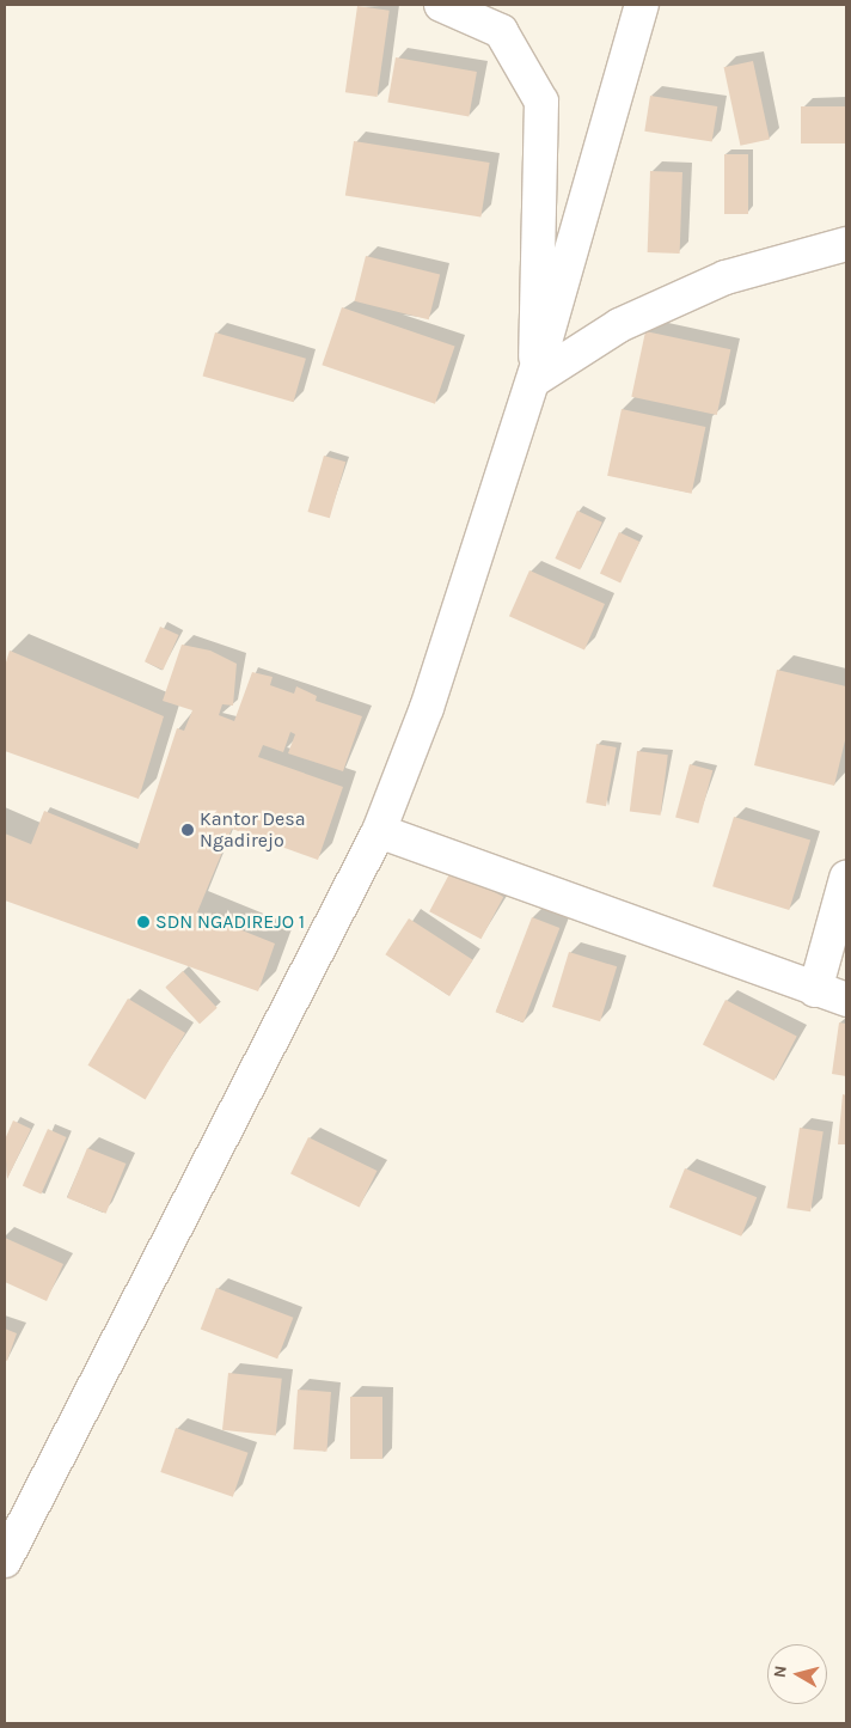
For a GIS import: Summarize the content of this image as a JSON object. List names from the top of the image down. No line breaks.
{"places":["Kantor Desa Ngadirejo","SDN NGADIREJO 1"],"north":"left"}
